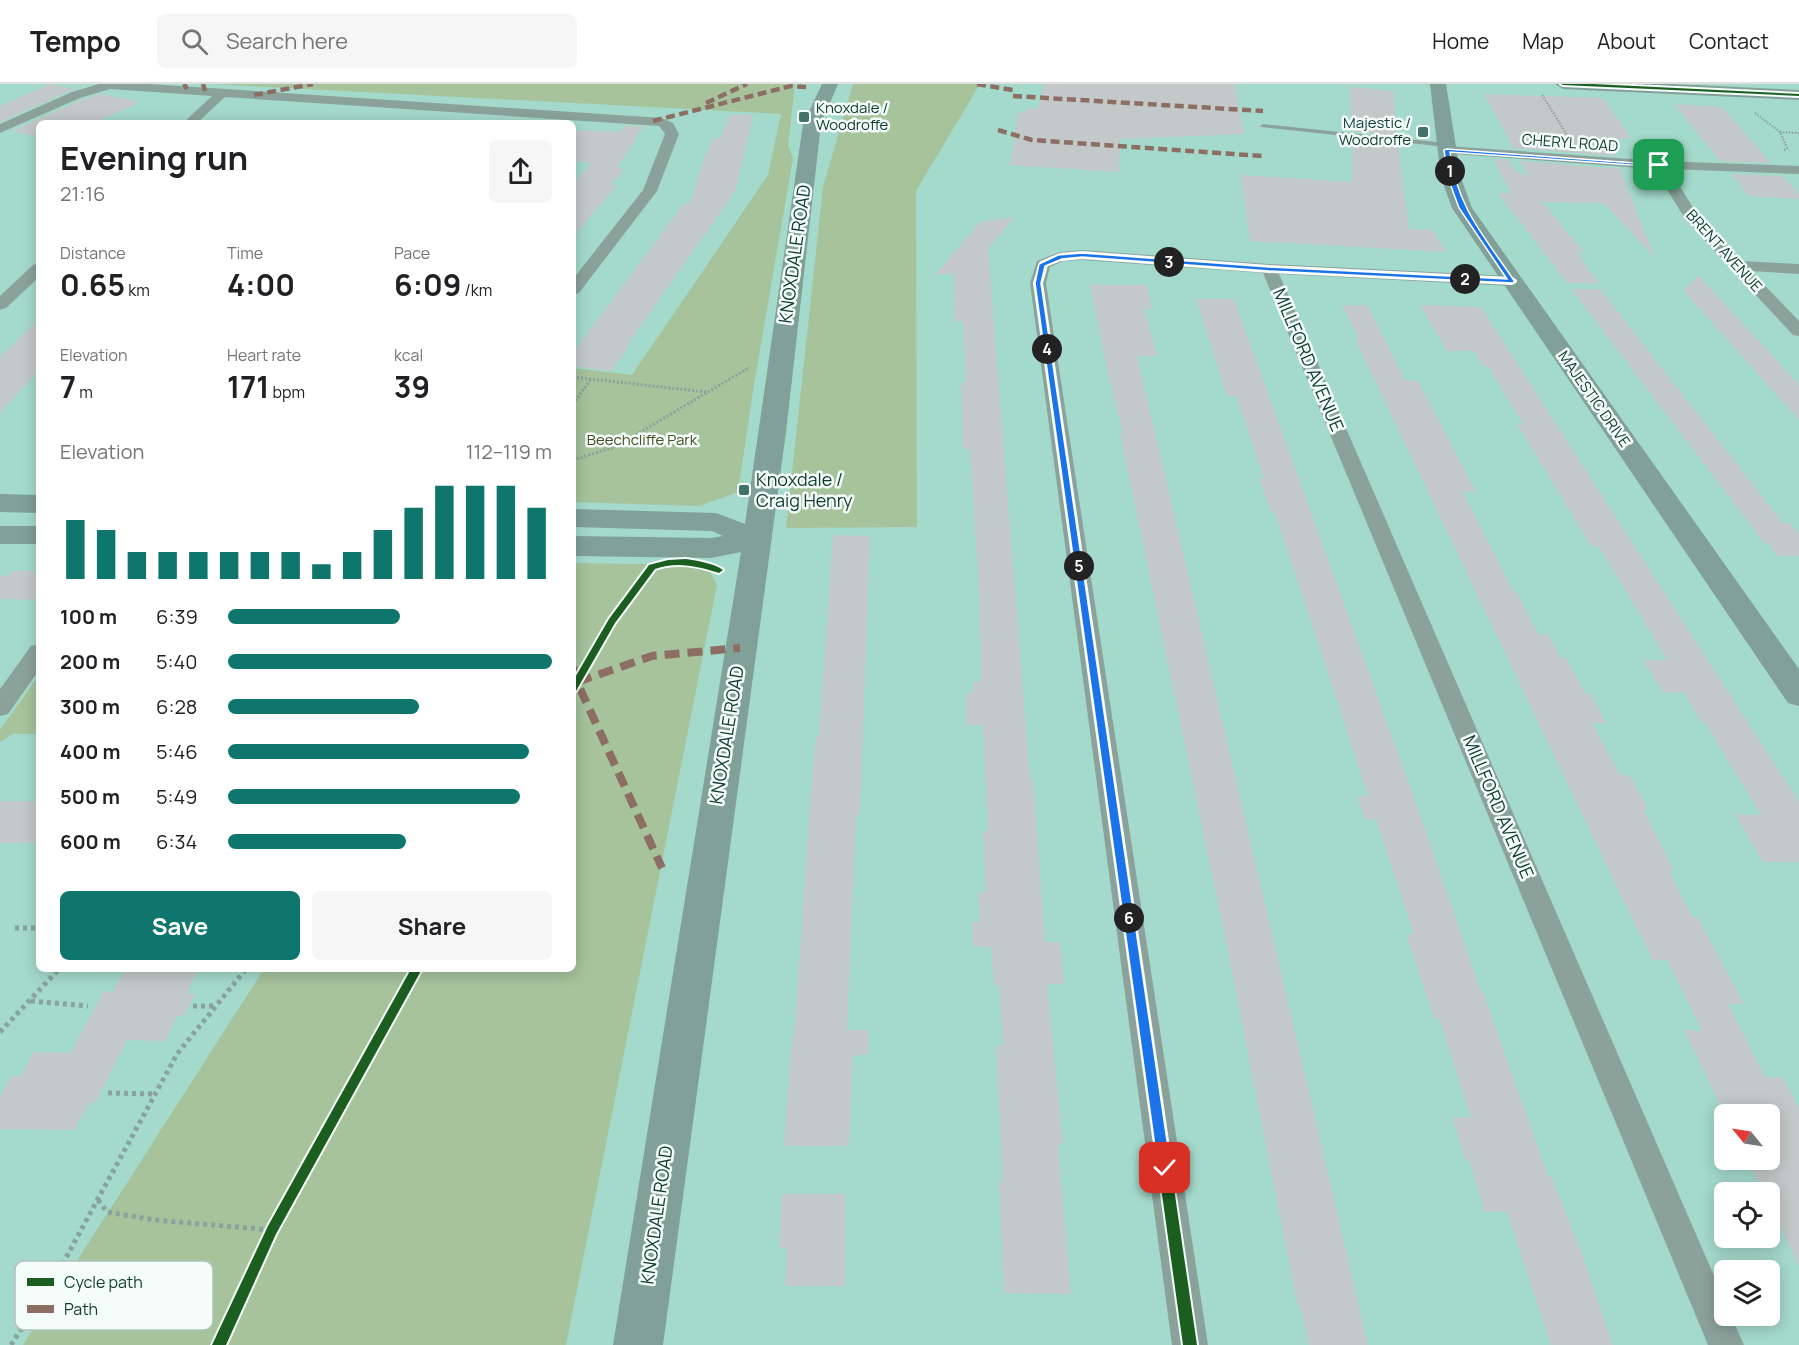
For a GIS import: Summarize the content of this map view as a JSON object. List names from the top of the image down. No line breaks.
{"streets":{"street":["CHERYL ROAD","BRENT AVENUE","KNOXDALE ROAD","MILLFORD AVENUE","MAJESTIC DRIVE"]},"crossings":[["CHERYL ROAD","BRENT AVENUE"],["CHERYL ROAD","MAJESTIC DRIVE"]],"parks":["Beechcliffe Park"],"places":{"transit":["Knoxdale / Woodroffe","Majestic / Woodroffe","Knoxdale / Craig Henry"]},"legend":["Cycle path","Path"],"north":"top left","page":{"header":"Tempo","search":"Search here","nav":["Home","Map","About","Contact"],"heading":["Evening run","21:16"],"pins":["1","3","2","4","5","6"],"stats":[["Distance","0.65 km"],["Time","4:00"],["Pace","6:09 /km"],["Elevation","7 m"],["Heart rate","171 bpm"],["kcal","39"]],"chart":["Elevation","112–119 m"],"list":[{"name":"100 m","note":"6:39"},{"name":"200 m","note":"5:40"},{"name":"300 m","note":"6:28"},{"name":"400 m","note":"5:46"},{"name":"500 m","note":"5:49"},{"name":"600 m","note":"6:34"}],"buttons":["Save","Share"]}}
